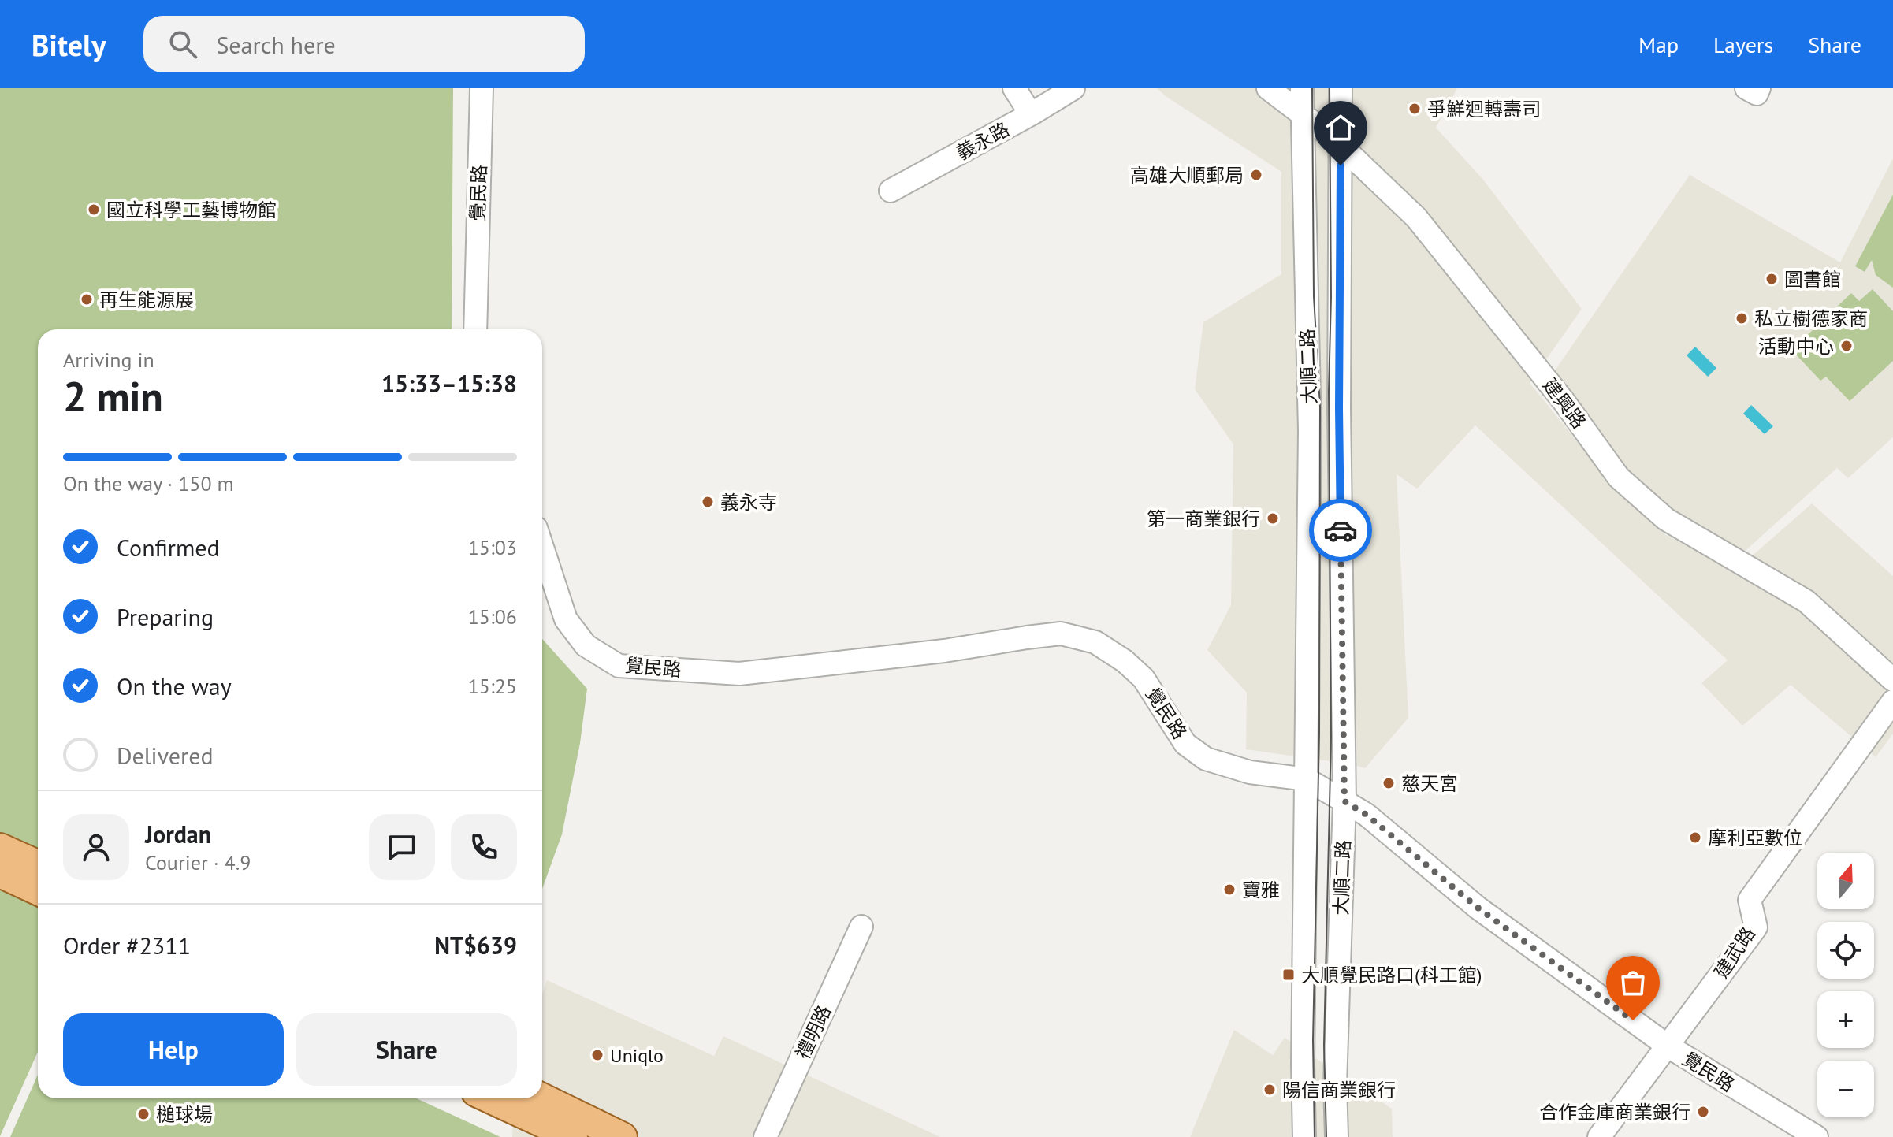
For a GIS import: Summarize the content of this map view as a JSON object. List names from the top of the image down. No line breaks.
{"streets":{"street":["義永路","覺民路","大順二路","建興路","建武路","禮明路"]},"crossings":[["覺民路","大順二路"],["覺民路","建武路"],["大順二路","建興路"]],"places":{"other":["爭鮮迴轉壽司","高雄大順郵局","國立科學工藝博物館","圖書館","再生能源展","私立樹德家商","活動中心","義永寺","第一商業銀行","慈天宮","摩利亞數位","寶雅","Uniqlo","陽信商業銀行","合作金庫商業銀行","槌球場"],"transit":["大順覺民路口(科工館)"]},"north":"top","page":{"header":"Bitely","search":"Search here","nav":["Map","Layers","Share"],"heading":["2 min","Arriving in","15:33–15:38"],"panel":["Jordan","Courier · 4.9","Order #2311","NT$639"],"bar":"On the way · 150 m","list":[["Confirmed","15:03"],["Preparing","15:06"],["On the way","15:25"],"Delivered"],"map_buttons":["+","−"],"buttons":["Help","Share"]}}
